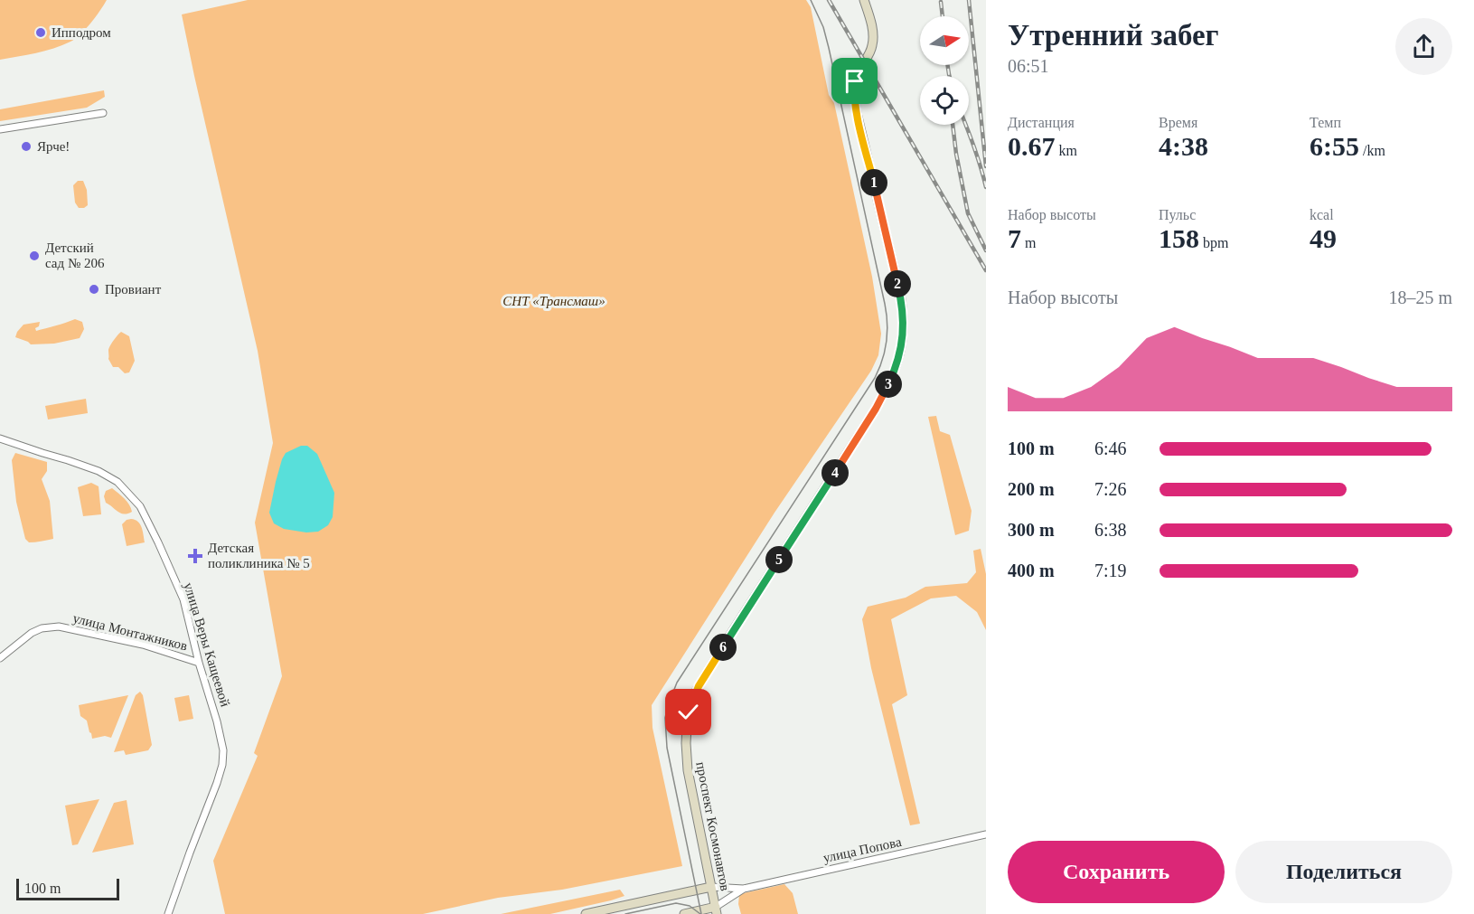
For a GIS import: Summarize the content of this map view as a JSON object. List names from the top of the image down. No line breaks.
{"streets":{"main road":["проспект Космонавтов","улица Попова"],"street":["улица Монтажников","улица Веры Кащеевой"]},"crossings":[["улица Монтажников","улица Веры Кащеевой"],["проспект Космонавтов","улица Попова"]],"parks":["СНТ «Трансмаш»"],"places":{"other":["Ипподром","Ярче!","Детский сад № 206","Провиант"],"health":["Детская поликлиника № 5"]},"scale_bar":"100 m","north":"right","page":{"heading":["Утренний забег","06:51"],"stats":[["Дистанция","0.67 km"],["Время","4:38"],["Темп","6:55 /km"],["Набор высоты","7 m"],["Пульс","158 bpm"],["kcal","49"]],"pins":["1","2","3","4","5","6"],"chart":["Набор высоты","18–25 m"],"list":[{"name":"100 m","note":"6:46"},{"name":"200 m","note":"7:26"},{"name":"300 m","note":"6:38"},{"name":"400 m","note":"7:19"}],"buttons":["Сохранить","Поделиться"],"scale":"100 m"}}
